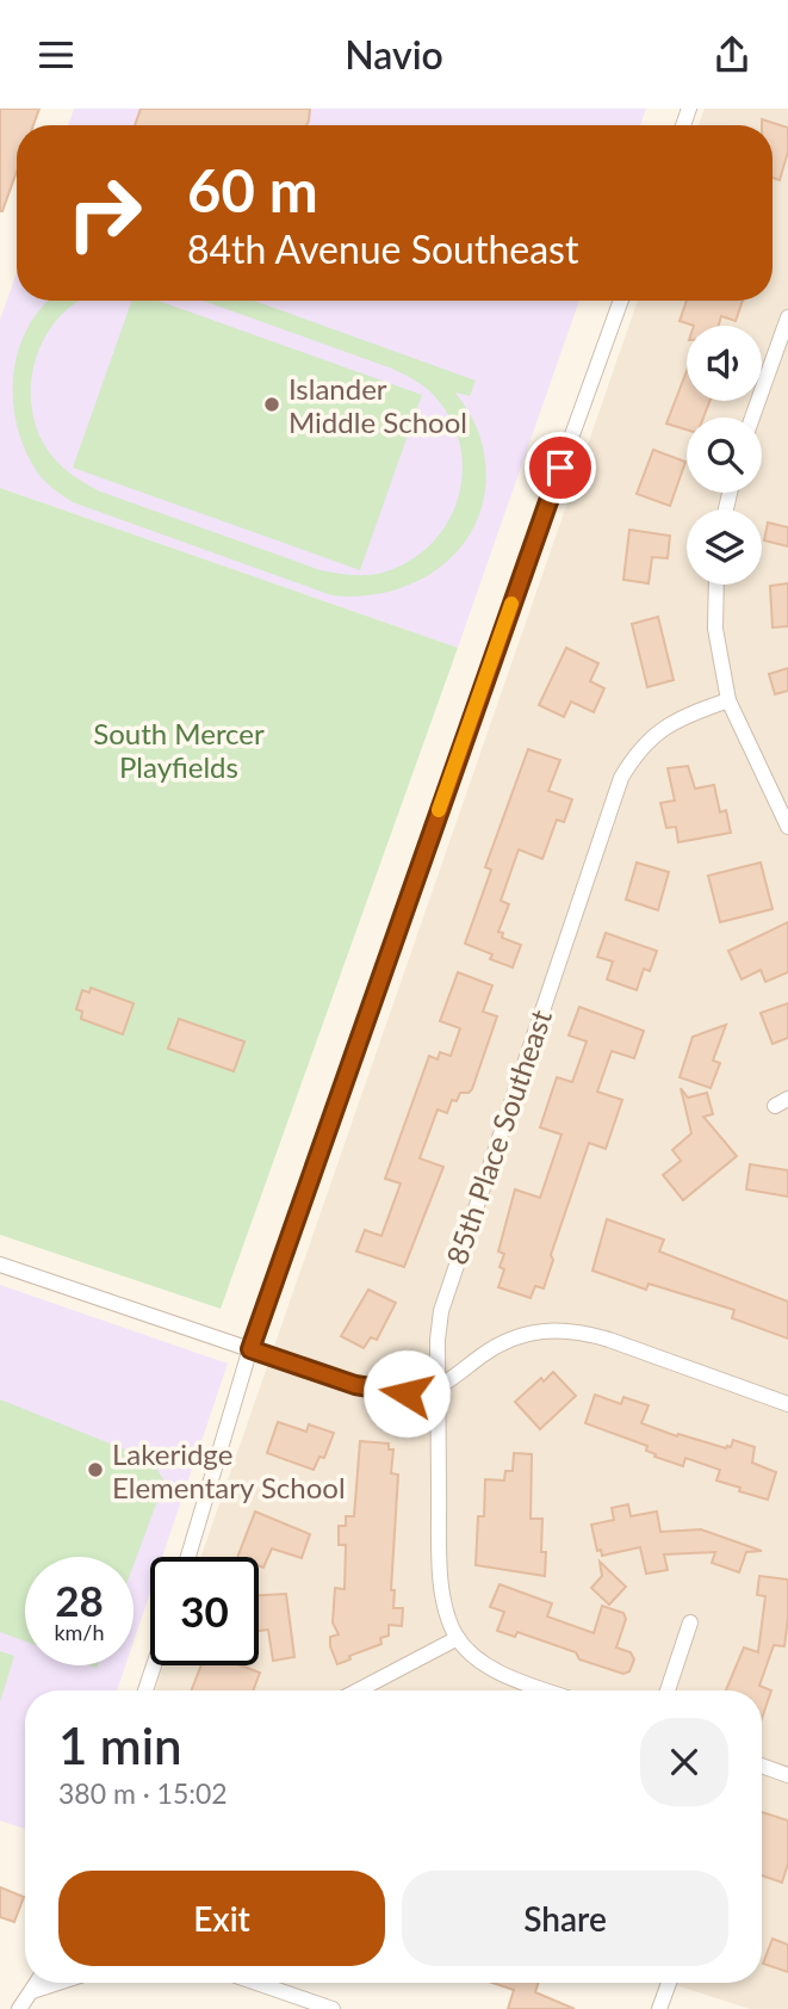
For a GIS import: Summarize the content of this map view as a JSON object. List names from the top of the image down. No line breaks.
{"streets":{"street":["85th Place Southeast"]},"parks":["South Mercer Playfields"],"places":["Islander Middle School","Lakeridge Elementary School"],"page":{"header":"Navio","turn":["60 m","84th Avenue Southeast"],"speed":"28 km/h","limit":"30","heading":["1 min","380 m · 15:02"],"buttons":["Exit","Share"]}}
